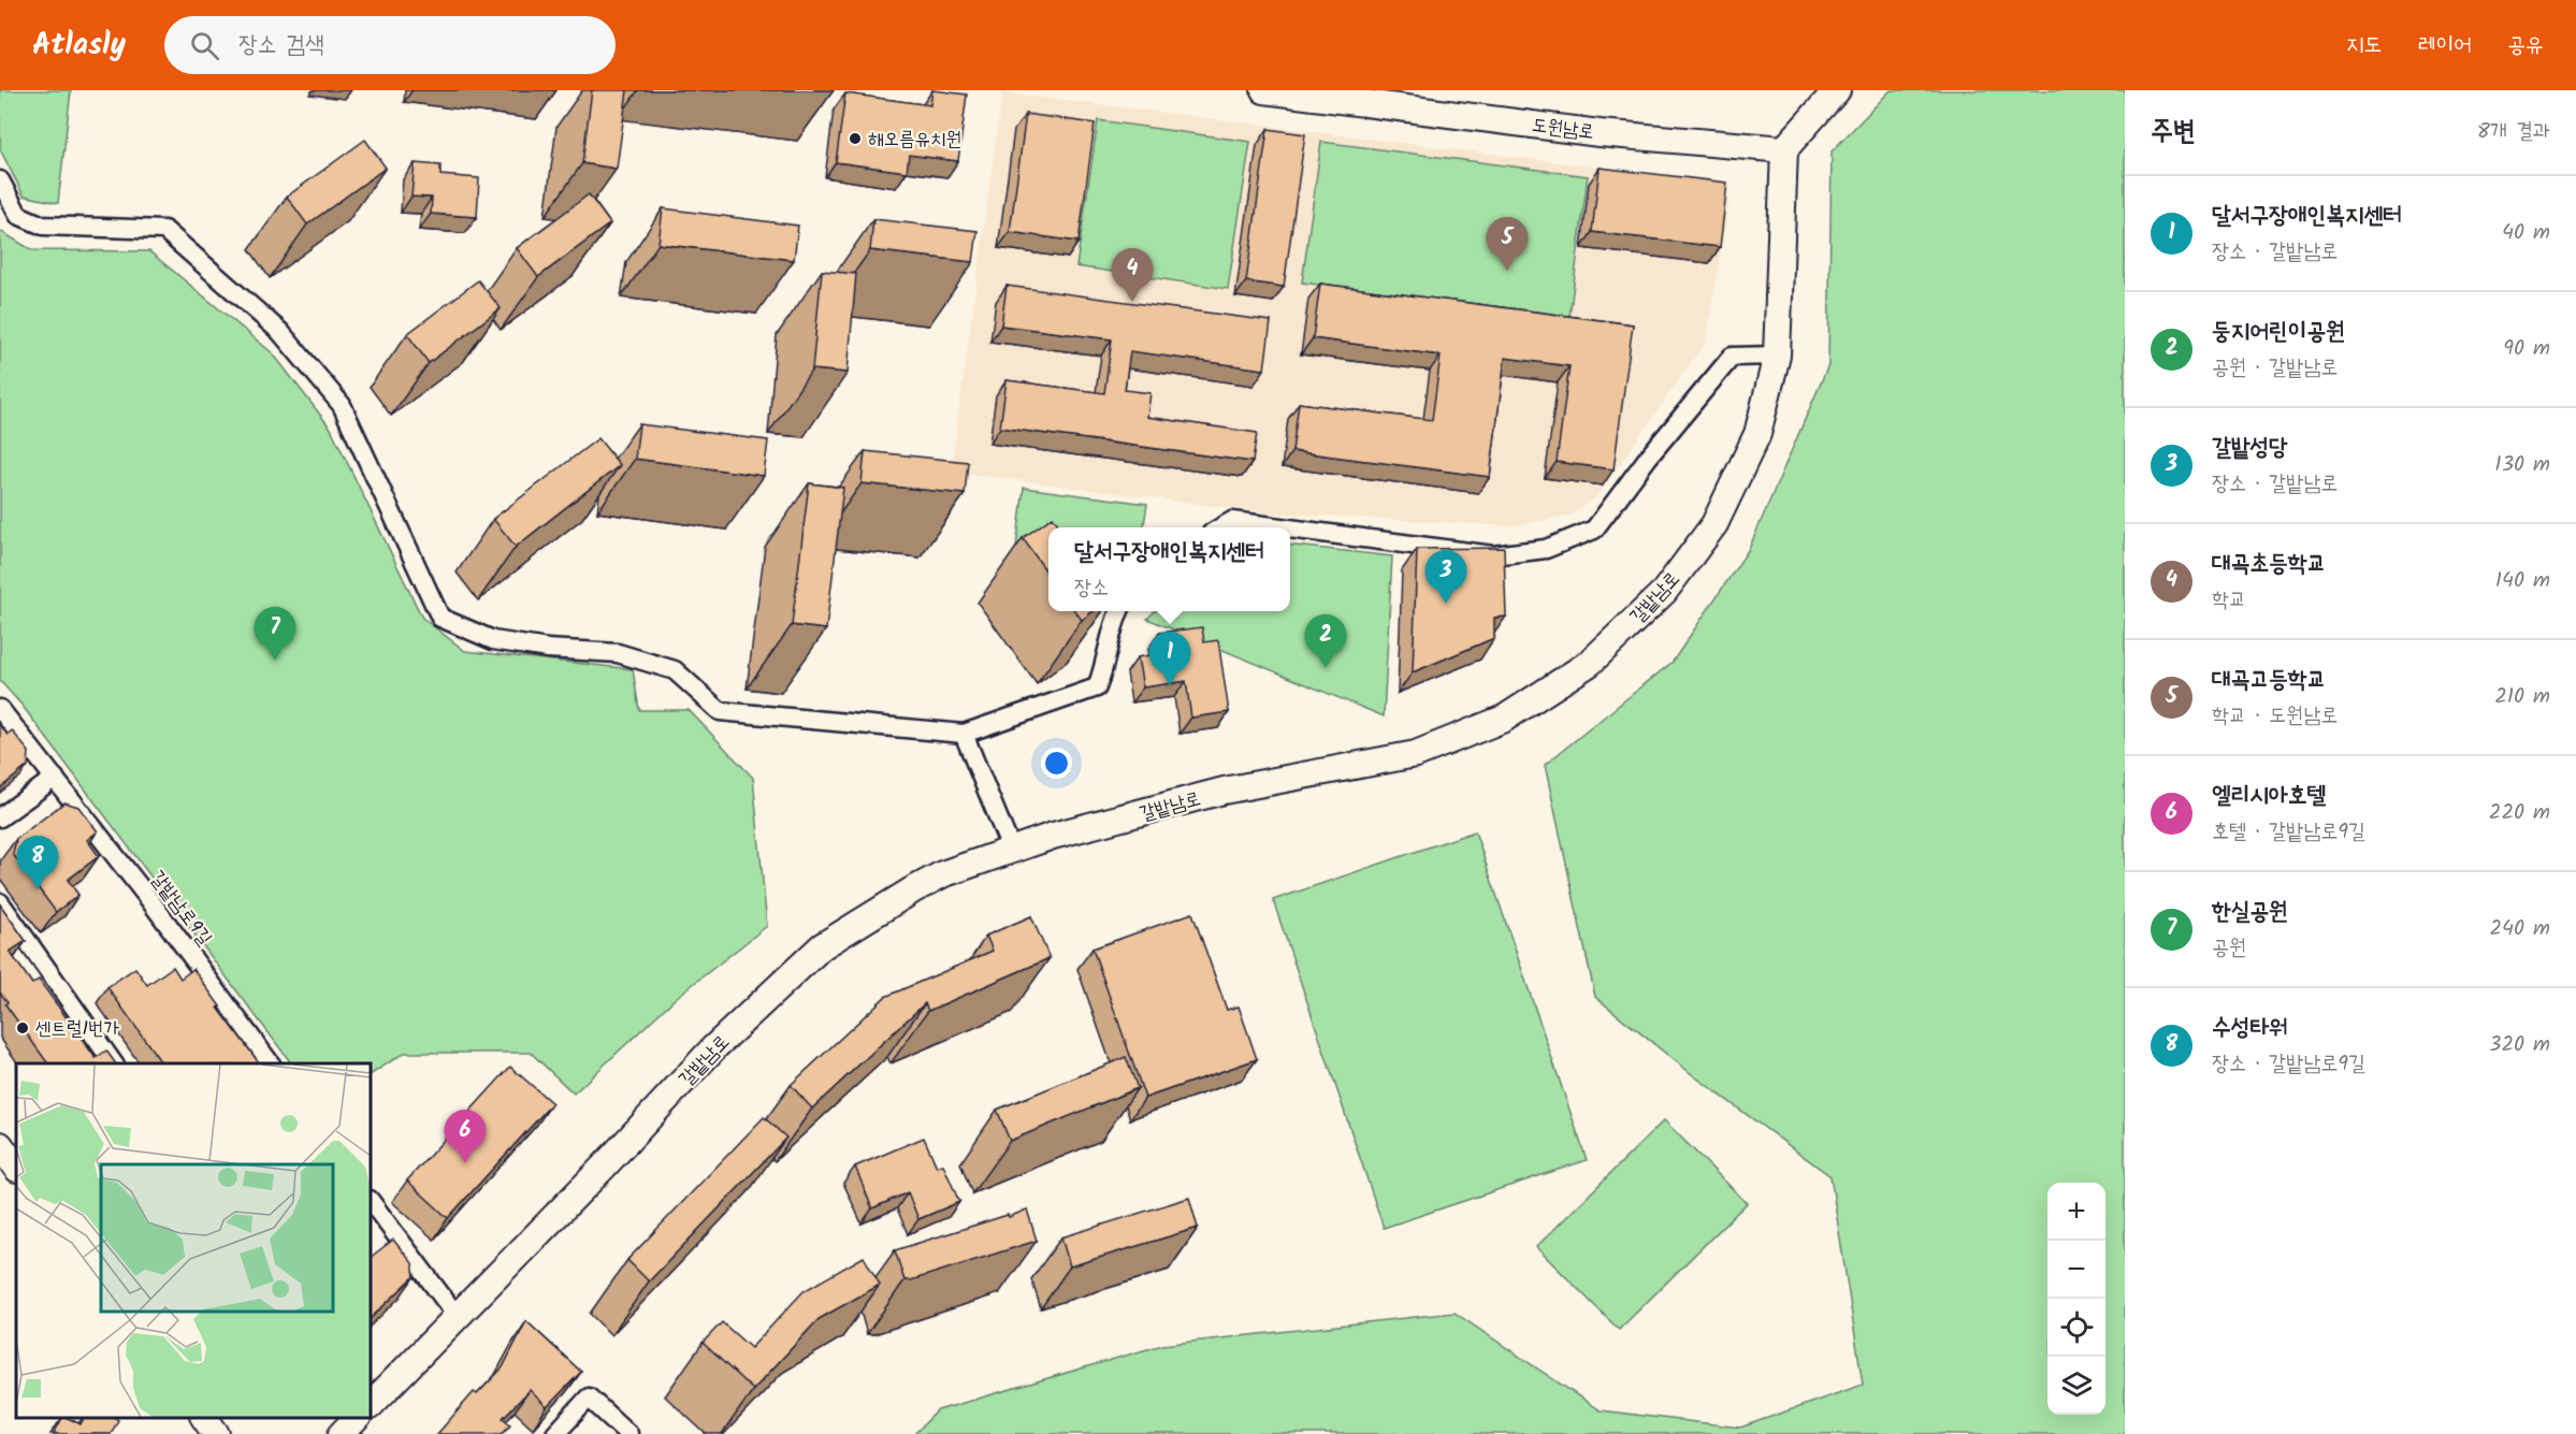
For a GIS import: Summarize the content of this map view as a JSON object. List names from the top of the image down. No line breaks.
{"streets":{"main road":["도원남로","갈밭남로"],"street":["갈밭남로9길"]},"crossings":[["도원남로","갈밭남로"]],"places":["해오름유치원","센트럴1번가"],"page":{"header":"Atlasly","search":"장소 검색","nav":["지도","레이어","공유"],"heading":["주변","8개 결과"],"list":[{"mark":"1","name":"달서구장애인복지센터","note":"장소 · 갈밭남로","value":"40 m"},{"mark":"2","name":"둥지어린이공원","note":"공원 · 갈밭남로","value":"90 m"},{"mark":"3","name":"갈밭성당","note":"장소 · 갈밭남로","value":"130 m"},{"mark":"4","name":"대곡초등학교","note":"학교","value":"140 m"},{"mark":"5","name":"대곡고등학교","note":"학교 · 도원남로","value":"210 m"},{"mark":"6","name":"엘리시아호텔","note":"호텔 · 갈밭남로9길","value":"220 m"},{"mark":"7","name":"한실공원","note":"공원","value":"240 m"},{"mark":"8","name":"수성타워","note":"장소 · 갈밭남로9길","value":"320 m"}],"pins":["5","4","3","7","2","1","8","6"],"popup":["달서구장애인복지센터","장소"],"map_buttons":["+","−"]}}
